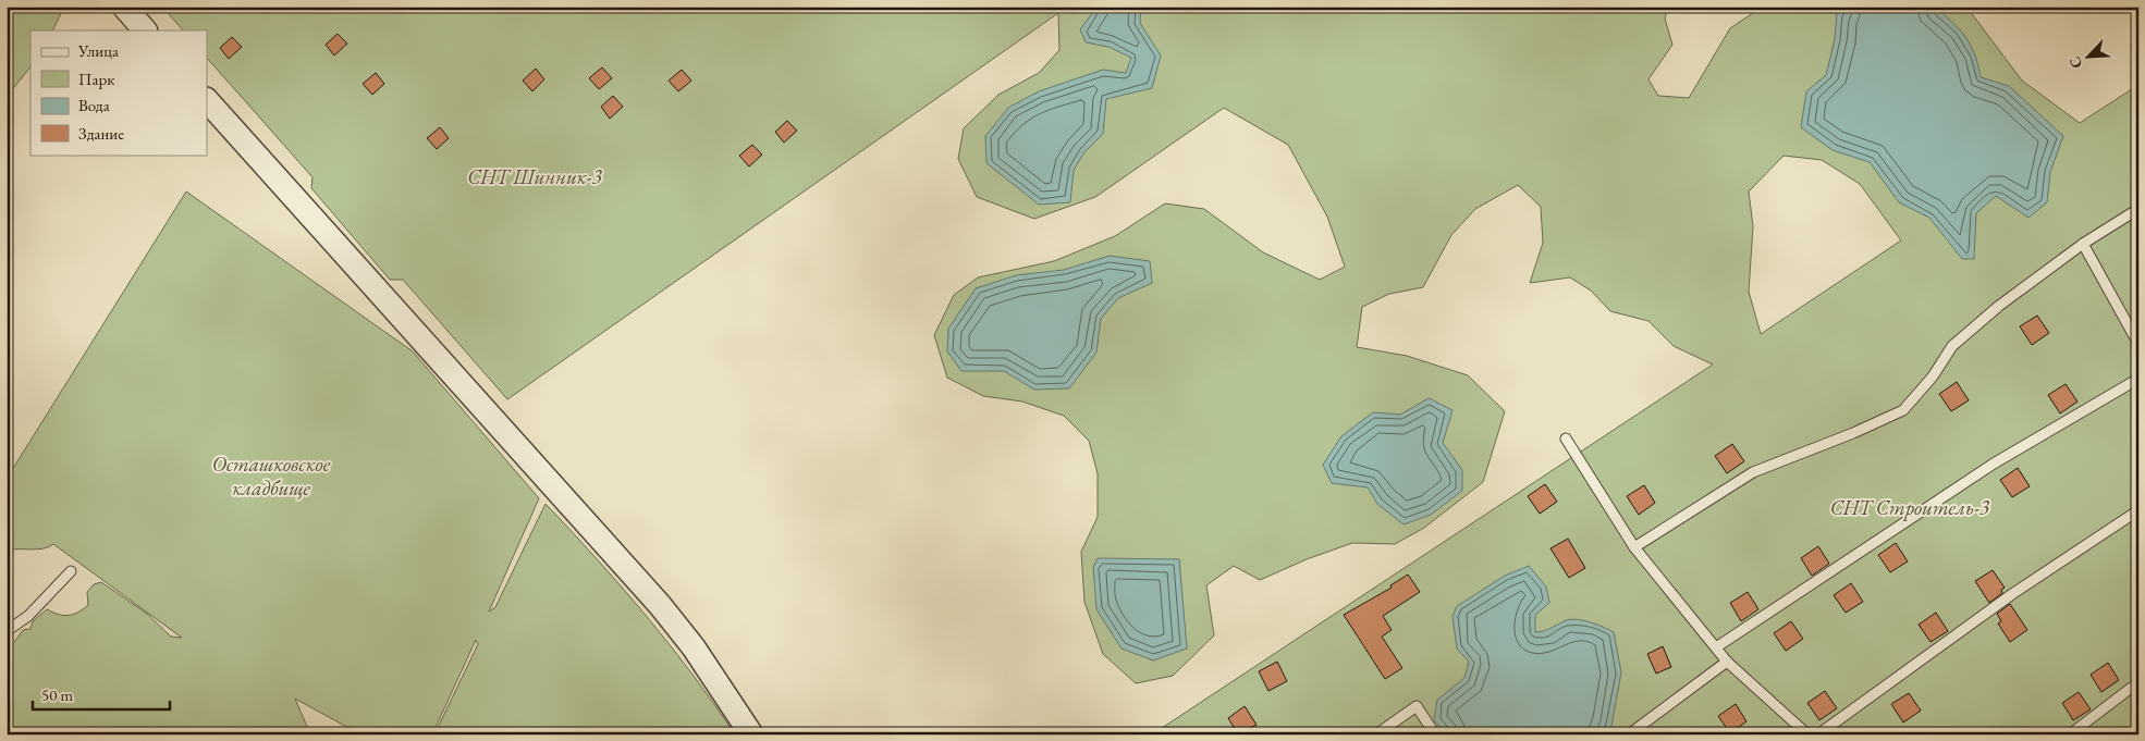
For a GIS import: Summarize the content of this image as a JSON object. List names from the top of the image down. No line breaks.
{"parks":["СНТ Шинник-3","Осташковское кладбище","СНТ Строитель-3"],"legend":["Улица","Парк","Вода","Здание"],"scale_bar":"50 m","north":"bottom left"}
